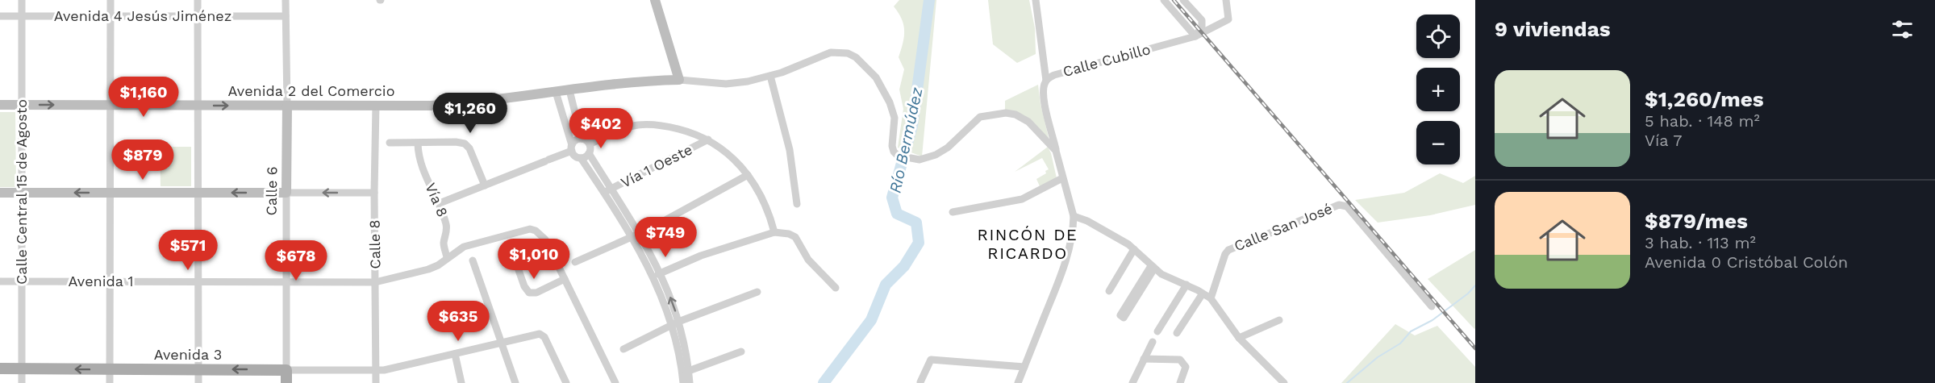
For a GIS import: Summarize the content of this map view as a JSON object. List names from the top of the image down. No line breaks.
{"streets":{"main road":["Avenida 2 del Comercio","Calle 6","Avenida 3"],"street":["Avenida 4 Jesús Jiménez","Calle Cubillo","Vía 1 Oeste","Calle Central 15 de Agosto","Vía 8","Calle San José","Calle 8","Avenida 1"]},"crossings":[["Avenida 4 Jesús Jiménez","Calle 6"],["Avenida 4 Jesús Jiménez","Calle Central 15 de Agosto"],["Avenida 2 del Comercio","Calle 6"],["Avenida 2 del Comercio","Calle Central 15 de Agosto"],["Avenida 2 del Comercio","Calle 8"],["Calle 6","Avenida 1"],["Calle 6","Avenida 3"],["Calle Central 15 de Agosto","Avenida 1"],["Calle Central 15 de Agosto","Avenida 3"],["Vía 8","Avenida 1"],["Calle 8","Avenida 1"],["Calle 8","Avenida 3"]],"districts":["RINCÓN DE RICARDO"],"water":["Río Bermúdez"],"page":{"heading":"9 viviendas","map_buttons":["+","−"],"list":[{"name":"$1,260/mes","note":"5 hab. · 148 m² · Vía 7"},{"name":"$879/mes","note":"3 hab. · 113 m² · Avenida 0 Cristóbal Colón"}],"price":["$1,160","$1,260","$402","$879","$749","$571","$1,010","$678","$635"]}}
